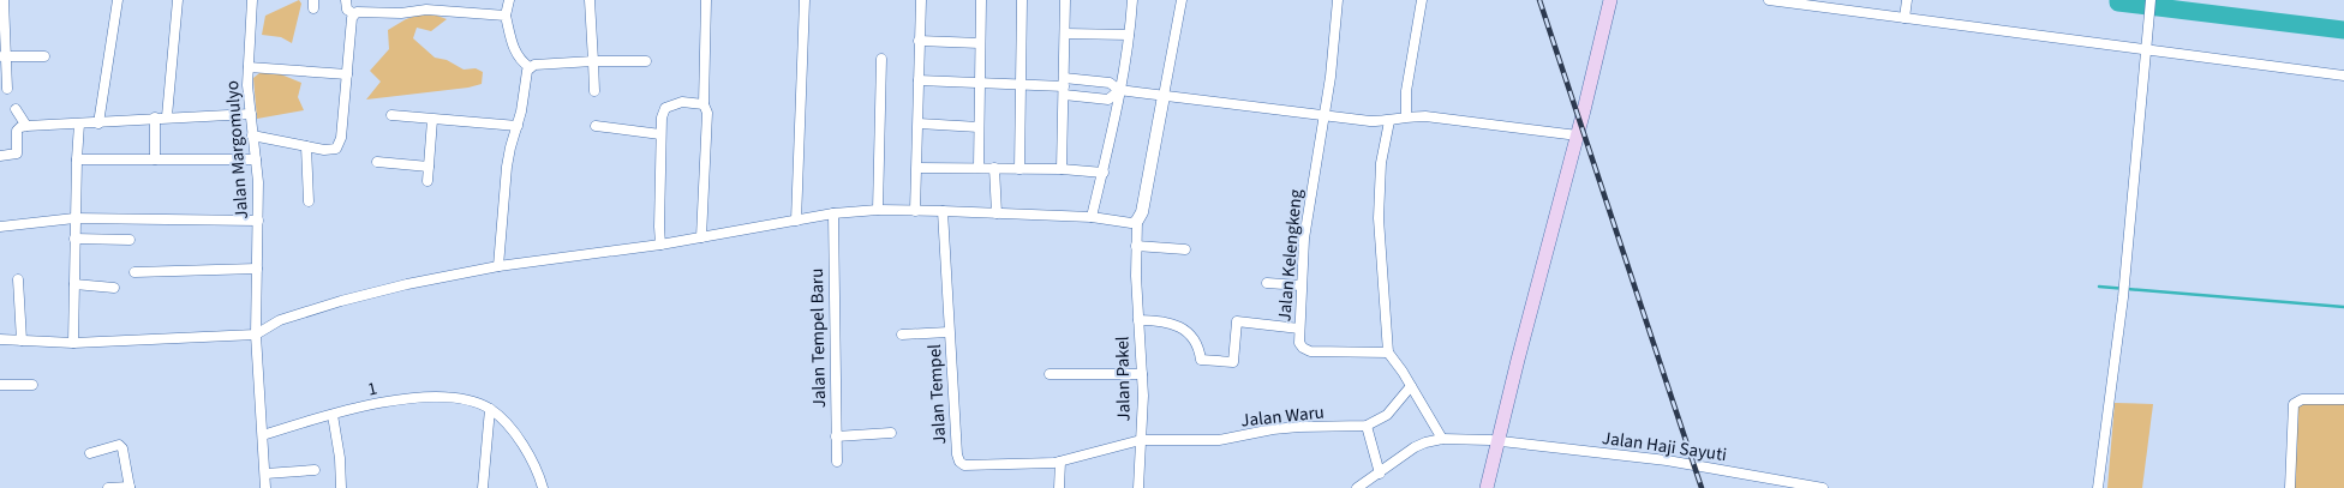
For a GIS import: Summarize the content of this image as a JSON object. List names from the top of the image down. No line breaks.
{"streets":{"street":["Jalan Margomulyo","Jalan Kelengkeng","Jalan Tempel Baru","Jalan Pakel","1","Jalan Tempel","Jalan Waru","Jalan Haji Sayuti"]},"crossings":[["Jalan Margomulyo","1"],["Jalan Pakel","Jalan Tempel"],["Jalan Pakel","Jalan Waru"],["Jalan Tempel","Jalan Waru"]]}
